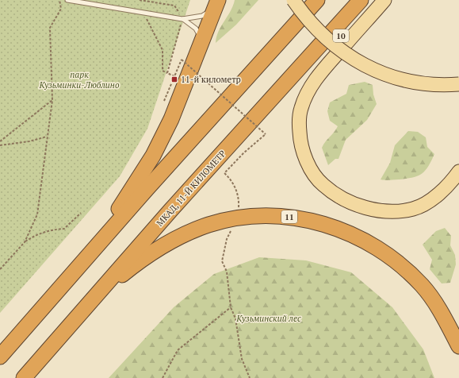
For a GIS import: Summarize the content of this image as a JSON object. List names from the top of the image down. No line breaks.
{"streets":{"highway":["МКАД, 11-Й КИЛОМЕТР","11"],"main road":["10"]},"crossings":[["10","МКАД, 11-Й КИЛОМЕТР"],["МКАД, 11-Й КИЛОМЕТР","11"]],"parks":["парк Кузьминки-Люблино","Кузьминский лес"],"places":{"transit":["11-й километр"]}}
